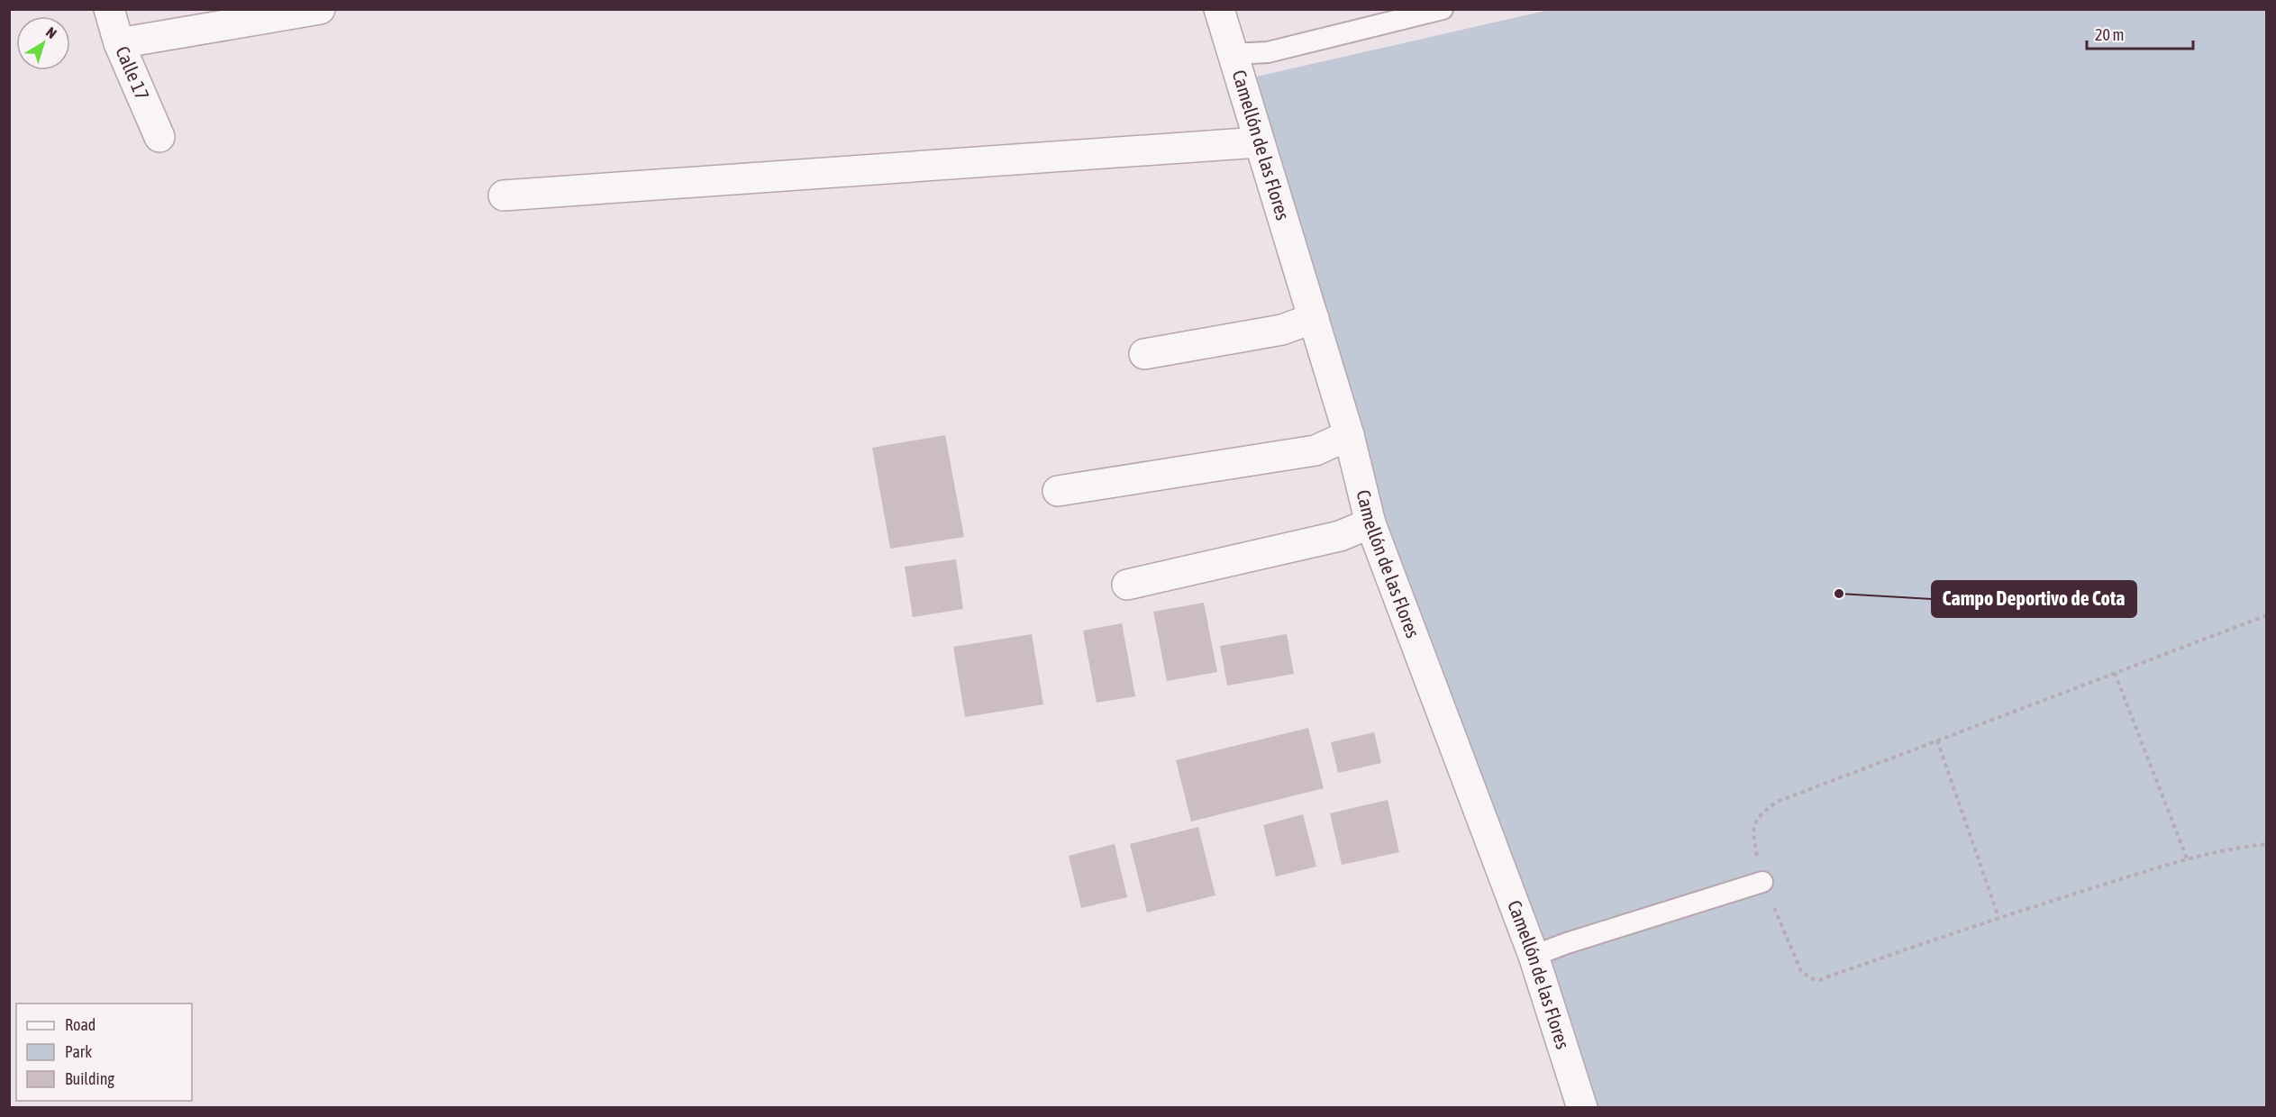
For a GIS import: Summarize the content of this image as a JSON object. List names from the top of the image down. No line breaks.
{"streets":{"street":["Calle 17","Camellón de las Flores"]},"places":["Campo Deportivo de Cota"],"legend":["Road","Park","Building"],"scale_bar":"20 m","north":"top right"}
